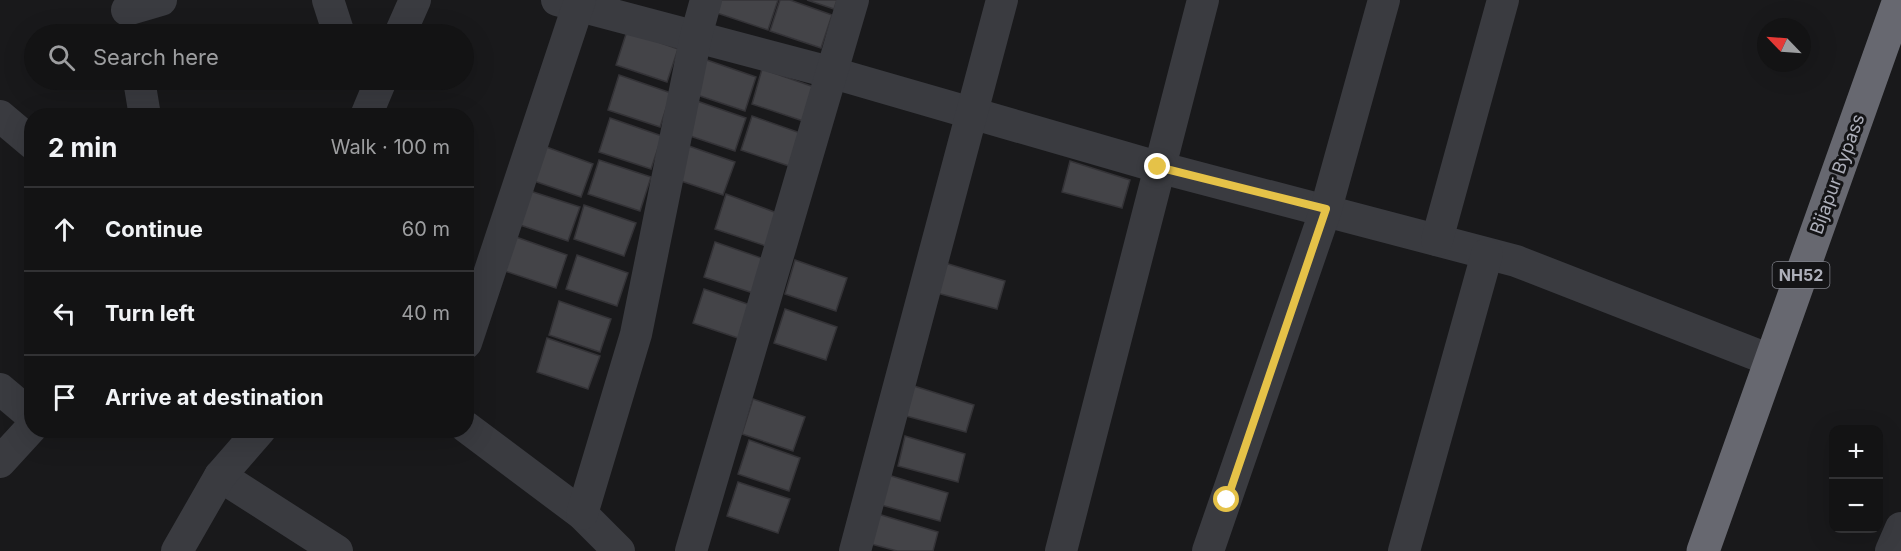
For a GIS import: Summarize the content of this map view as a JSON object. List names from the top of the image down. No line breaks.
{"streets":{"highway":["Bijapur Bypass","NH52"]},"north":"top left","page":{"search":"Search here","heading":["2 min","Walk · 100 m"],"list":[["Continue","60 m"],["Turn left","40 m"],"Arrive at destination"],"map_buttons":["+","−"]}}
